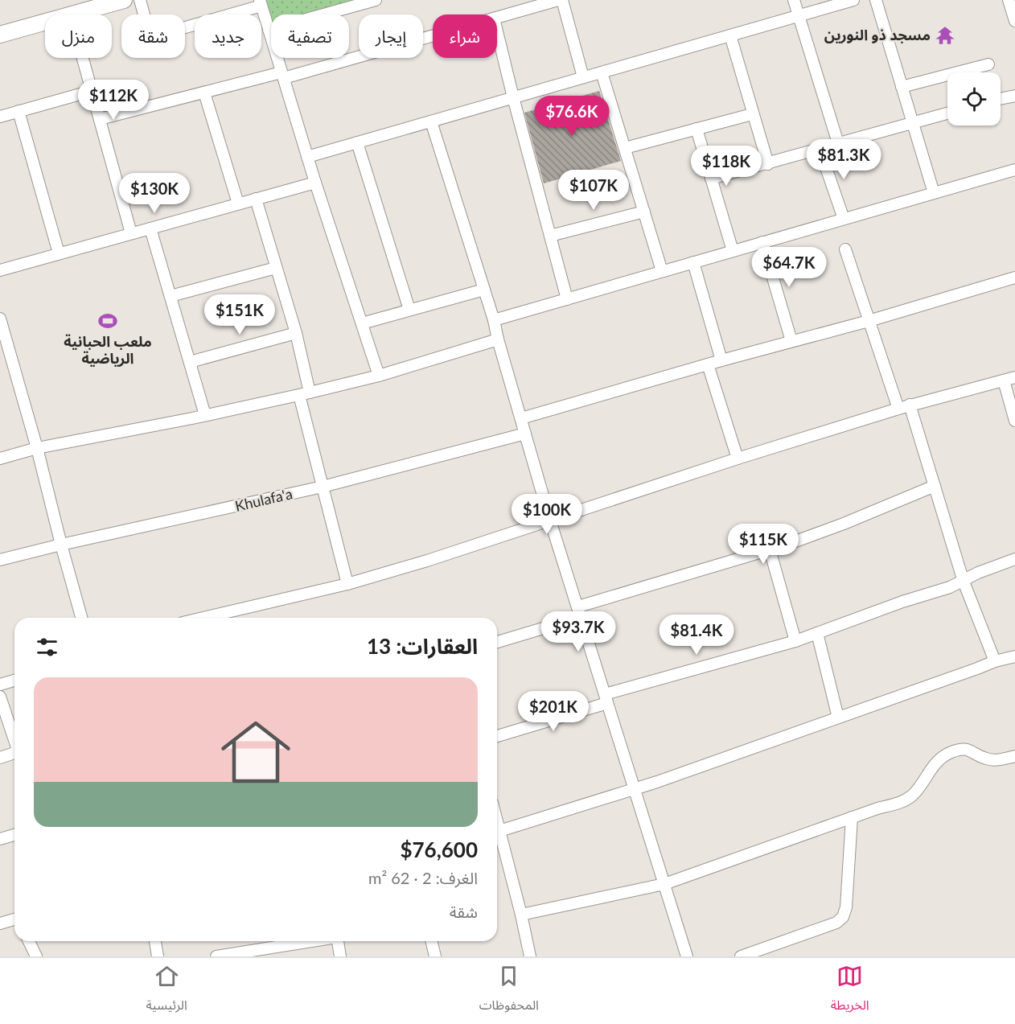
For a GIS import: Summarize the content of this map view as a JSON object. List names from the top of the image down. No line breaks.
{"streets":{"street":["Khulafa'a"]},"places":{"temple":["مسجد ذو النورين"],"sports":["ملعب الحبانية الرياضية"]},"page":{"chip":["شراء","إيجار","تصفية","جديد","شقة","منزل"],"price":["$112K","$76.6K","$81.3K","$118K","$107K","$130K","$64.7K","$151K","$100K","$115K","$93.7K","$81.4K","$201K"],"heading":"العقارات: 13","list":[{"name":"$76,600","note":"الغرف: 2 · 62 m² · شقة"}],"tabs":["الخريطة","المحفوظات","الرئيسية"]}}
